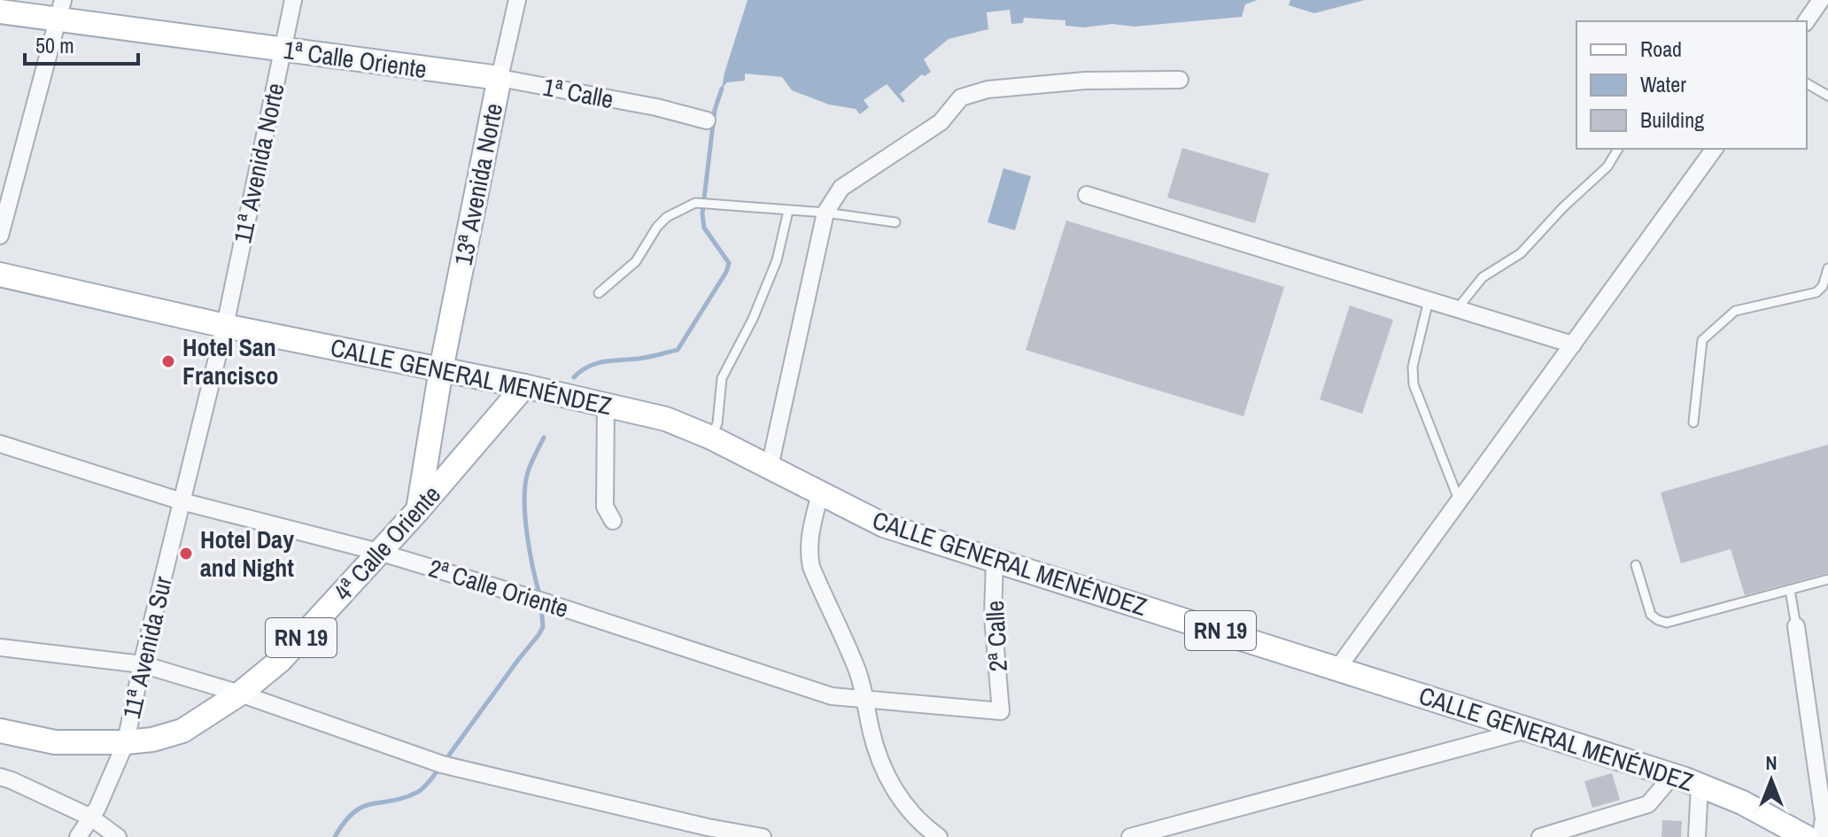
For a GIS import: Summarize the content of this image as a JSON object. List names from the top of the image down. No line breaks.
{"streets":{"main road":["1ª Calle Oriente","13ª Avenida Norte","CALLE GENERAL MENÉNDEZ","4ª Calle Oriente","RN 19"],"street":["1ª Calle","11ª Avenida Norte","2ª Calle Oriente","2ª Calle","11ª Avenida Sur"]},"crossings":[["1ª Calle Oriente","1ª Calle"],["1ª Calle Oriente","11ª Avenida Norte"],["1ª Calle Oriente","13ª Avenida Norte"],["1ª Calle","13ª Avenida Norte"],["11ª Avenida Norte","CALLE GENERAL MENÉNDEZ"],["11ª Avenida Norte","11ª Avenida Sur"],["13ª Avenida Norte","CALLE GENERAL MENÉNDEZ"],["13ª Avenida Norte","4ª Calle Oriente"],["CALLE GENERAL MENÉNDEZ","4ª Calle Oriente"],["CALLE GENERAL MENÉNDEZ","2ª Calle"],["CALLE GENERAL MENÉNDEZ","11ª Avenida Sur"],["4ª Calle Oriente","2ª Calle Oriente"],["4ª Calle Oriente","11ª Avenida Sur"],["2ª Calle Oriente","2ª Calle"],["2ª Calle Oriente","11ª Avenida Sur"]],"places":["Hotel San Francisco","Hotel Day and Night"],"legend":["Road","Water","Building"],"scale_bar":"50 m","north":"top"}
